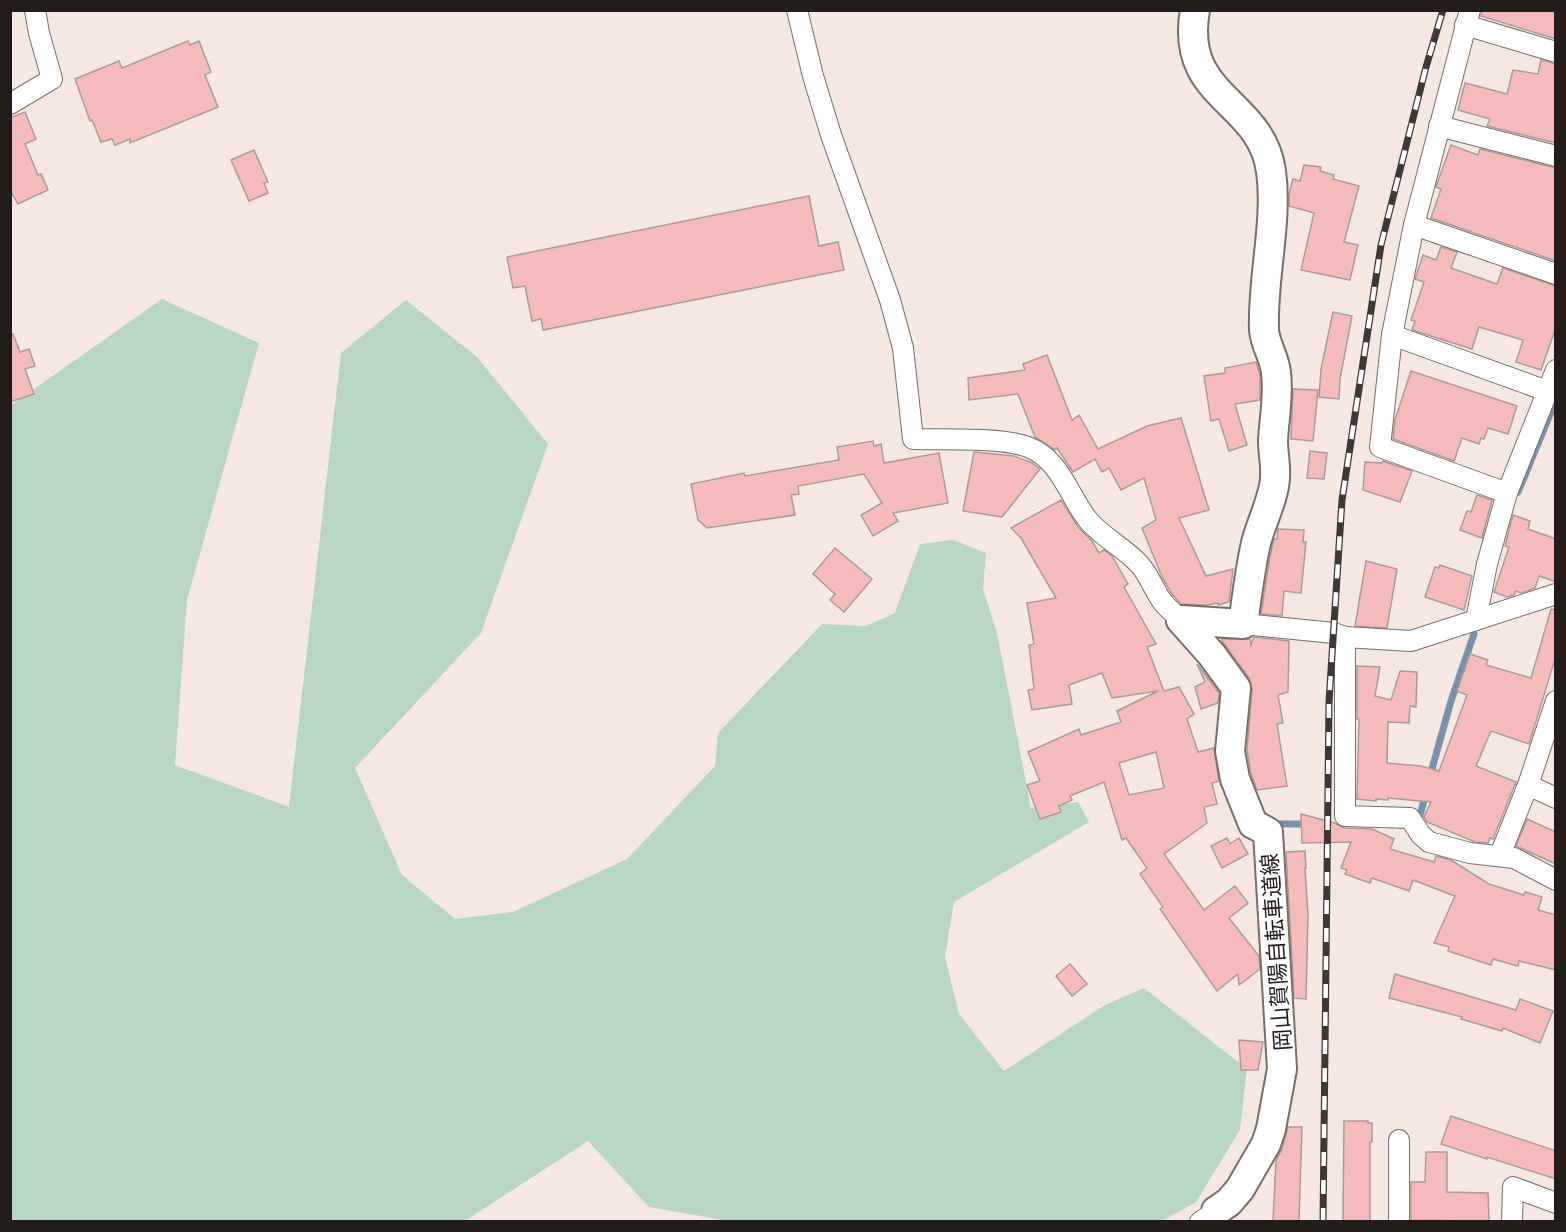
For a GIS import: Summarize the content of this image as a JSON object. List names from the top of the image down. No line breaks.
{"streets":{"main road":["岡山賀陽自転車道線"]}}
